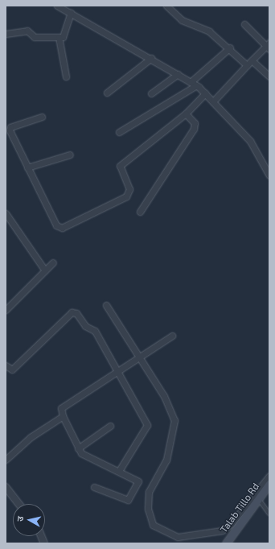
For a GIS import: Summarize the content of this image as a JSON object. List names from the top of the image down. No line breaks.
{"streets":{"main road":["Talab Tillo Rd"]},"north":"left"}
